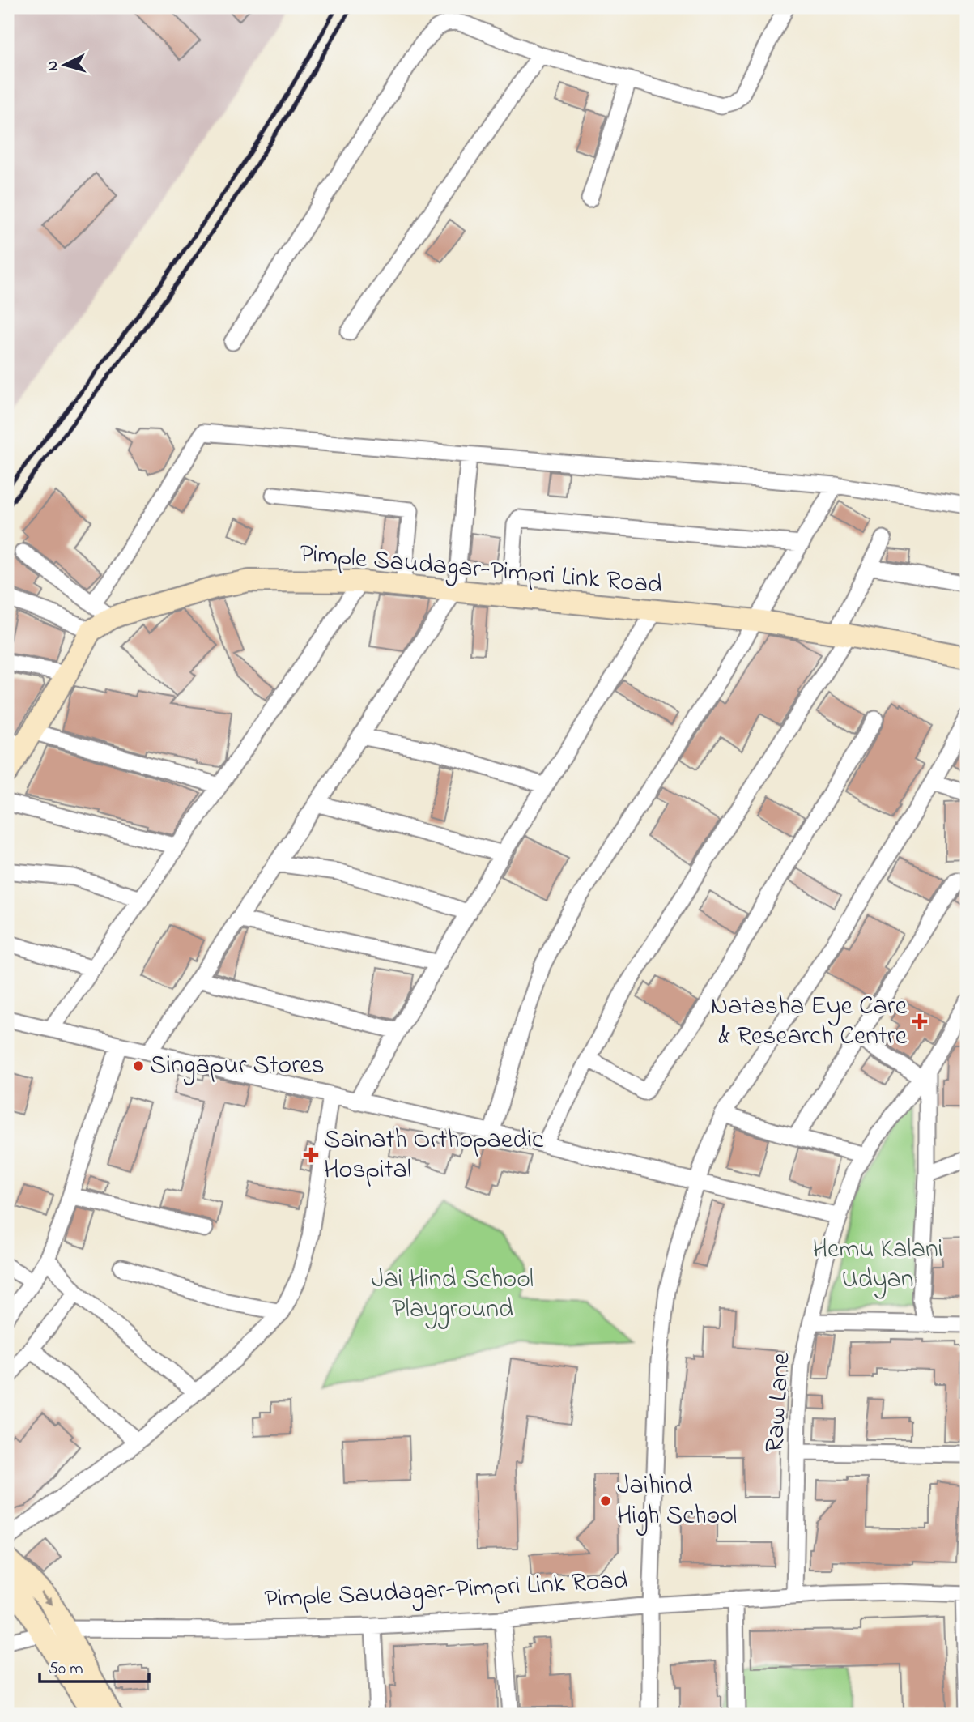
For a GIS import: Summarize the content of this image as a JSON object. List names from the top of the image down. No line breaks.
{"streets":{"street":["Pimple Saudagar-Pimpri Link Road","Raw Lane"]},"parks":["Hemu Kalani Udyan","Jai Hind School Playground"],"places":{"health":["Natasha Eye Care & Research Centre","Sainath Orthopaedic Hospital"],"other":["Singapur Stores","Jaihind High School"]},"scale_bar":"50 m","north":"left"}
